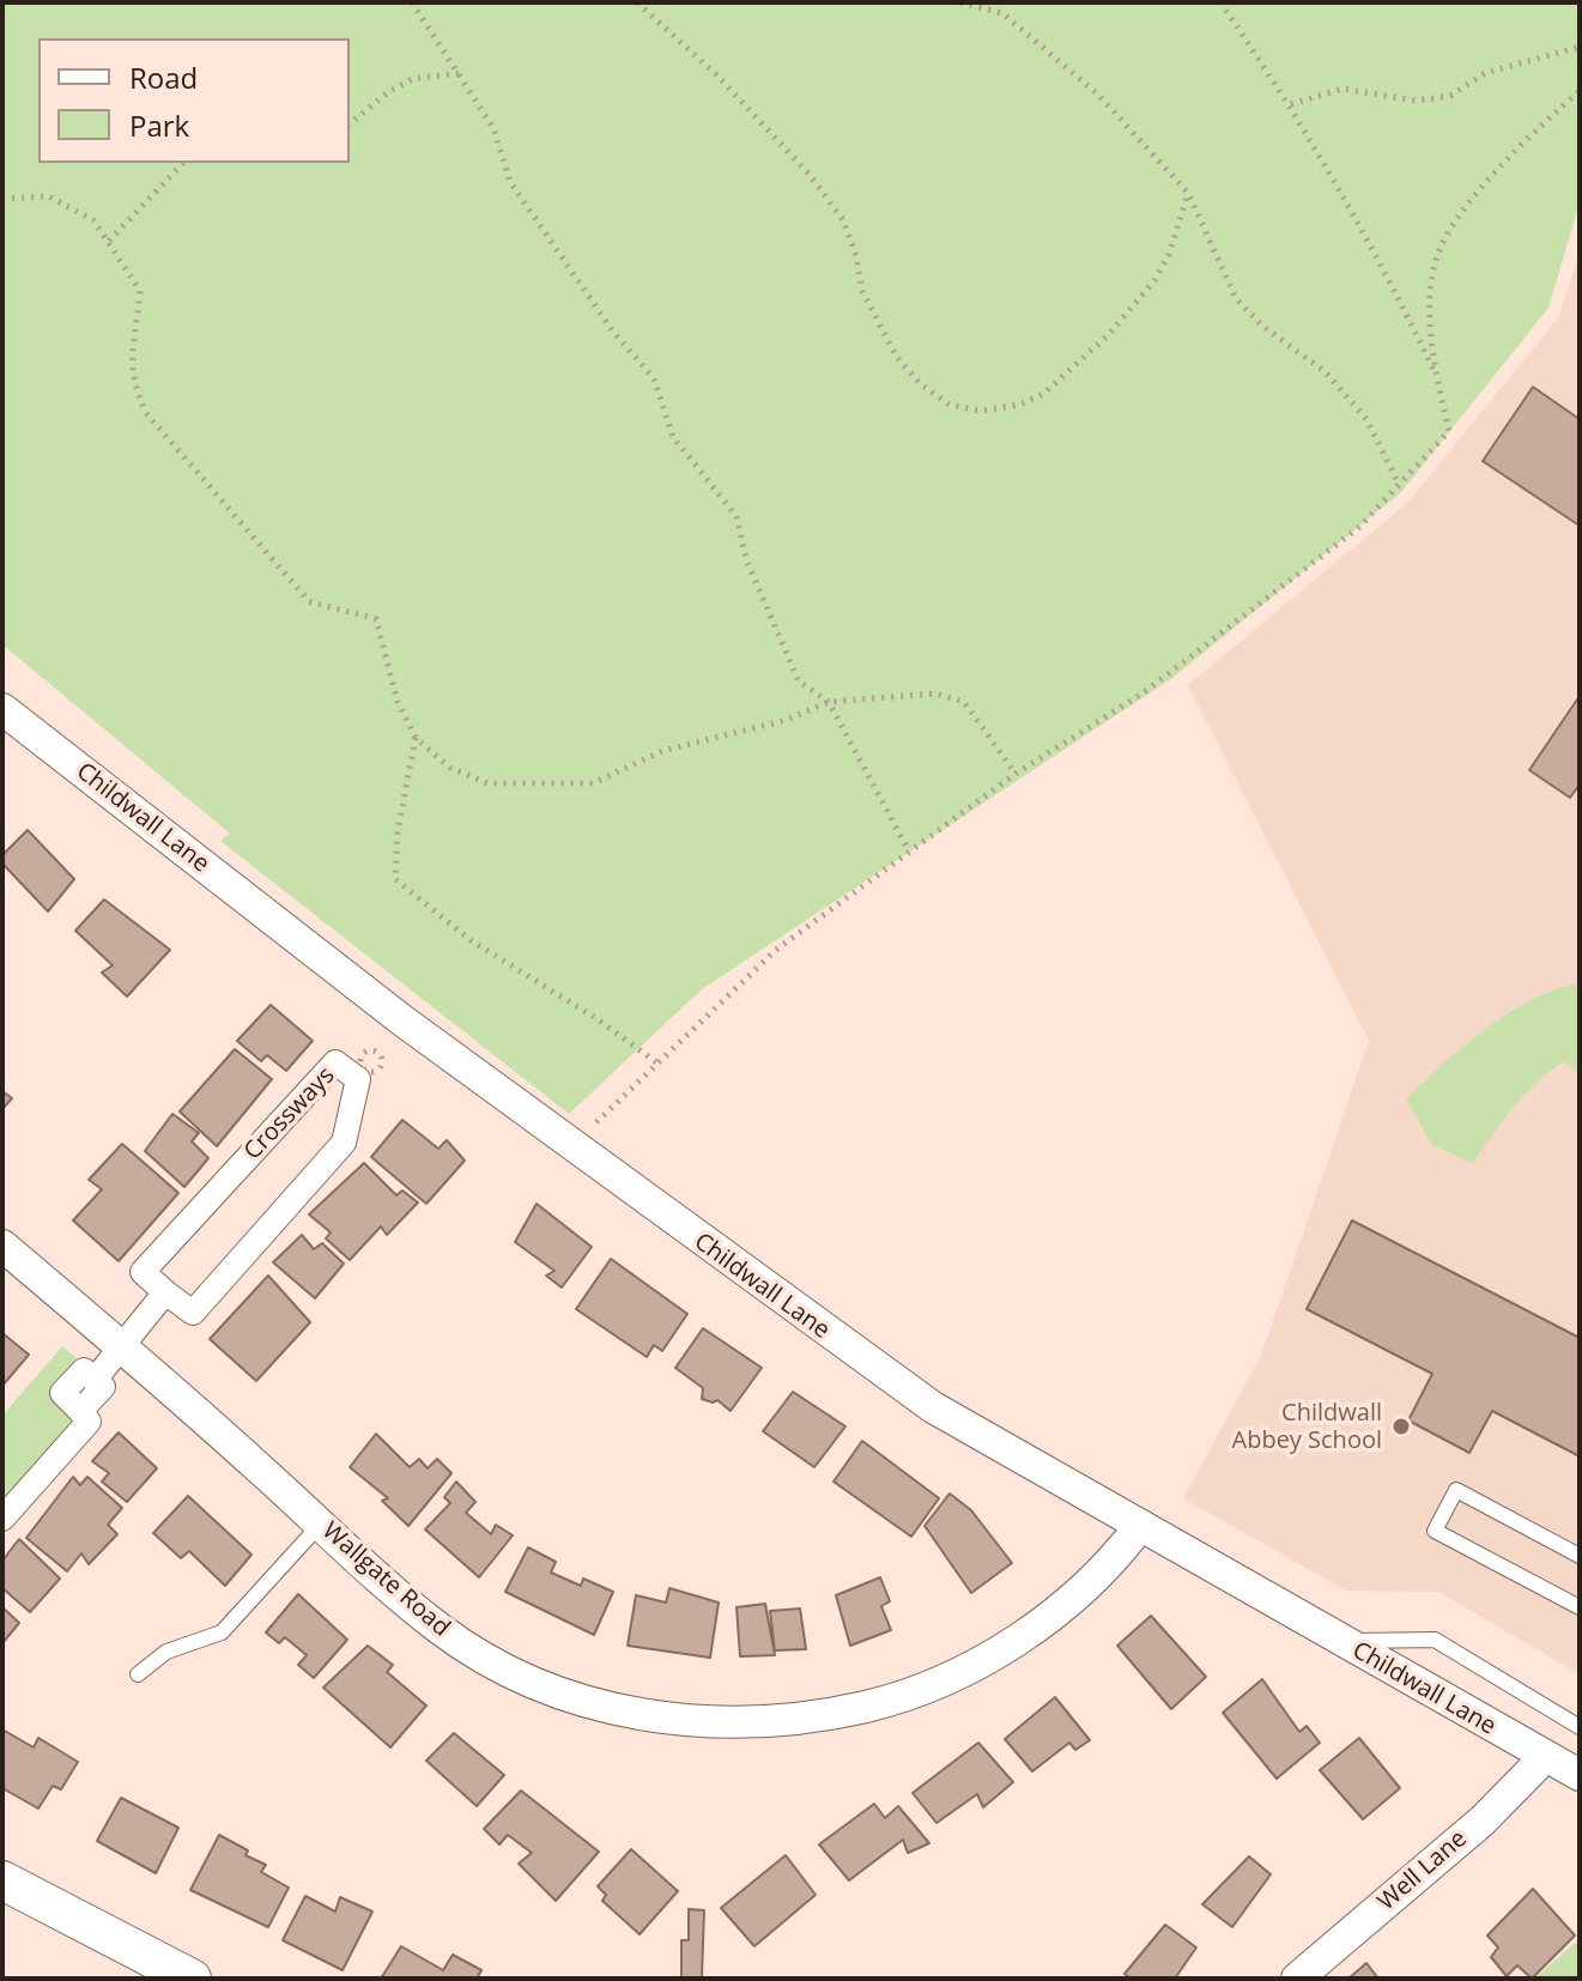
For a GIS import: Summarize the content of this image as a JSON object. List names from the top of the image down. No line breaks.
{"streets":{"street":["Childwall Lane","Crossways","Wallgate Road","Well Lane"]},"crossings":[["Childwall Lane","Wallgate Road"],["Childwall Lane","Well Lane"]],"places":["Childwall Abbey School"],"legend":["Road","Park"]}
